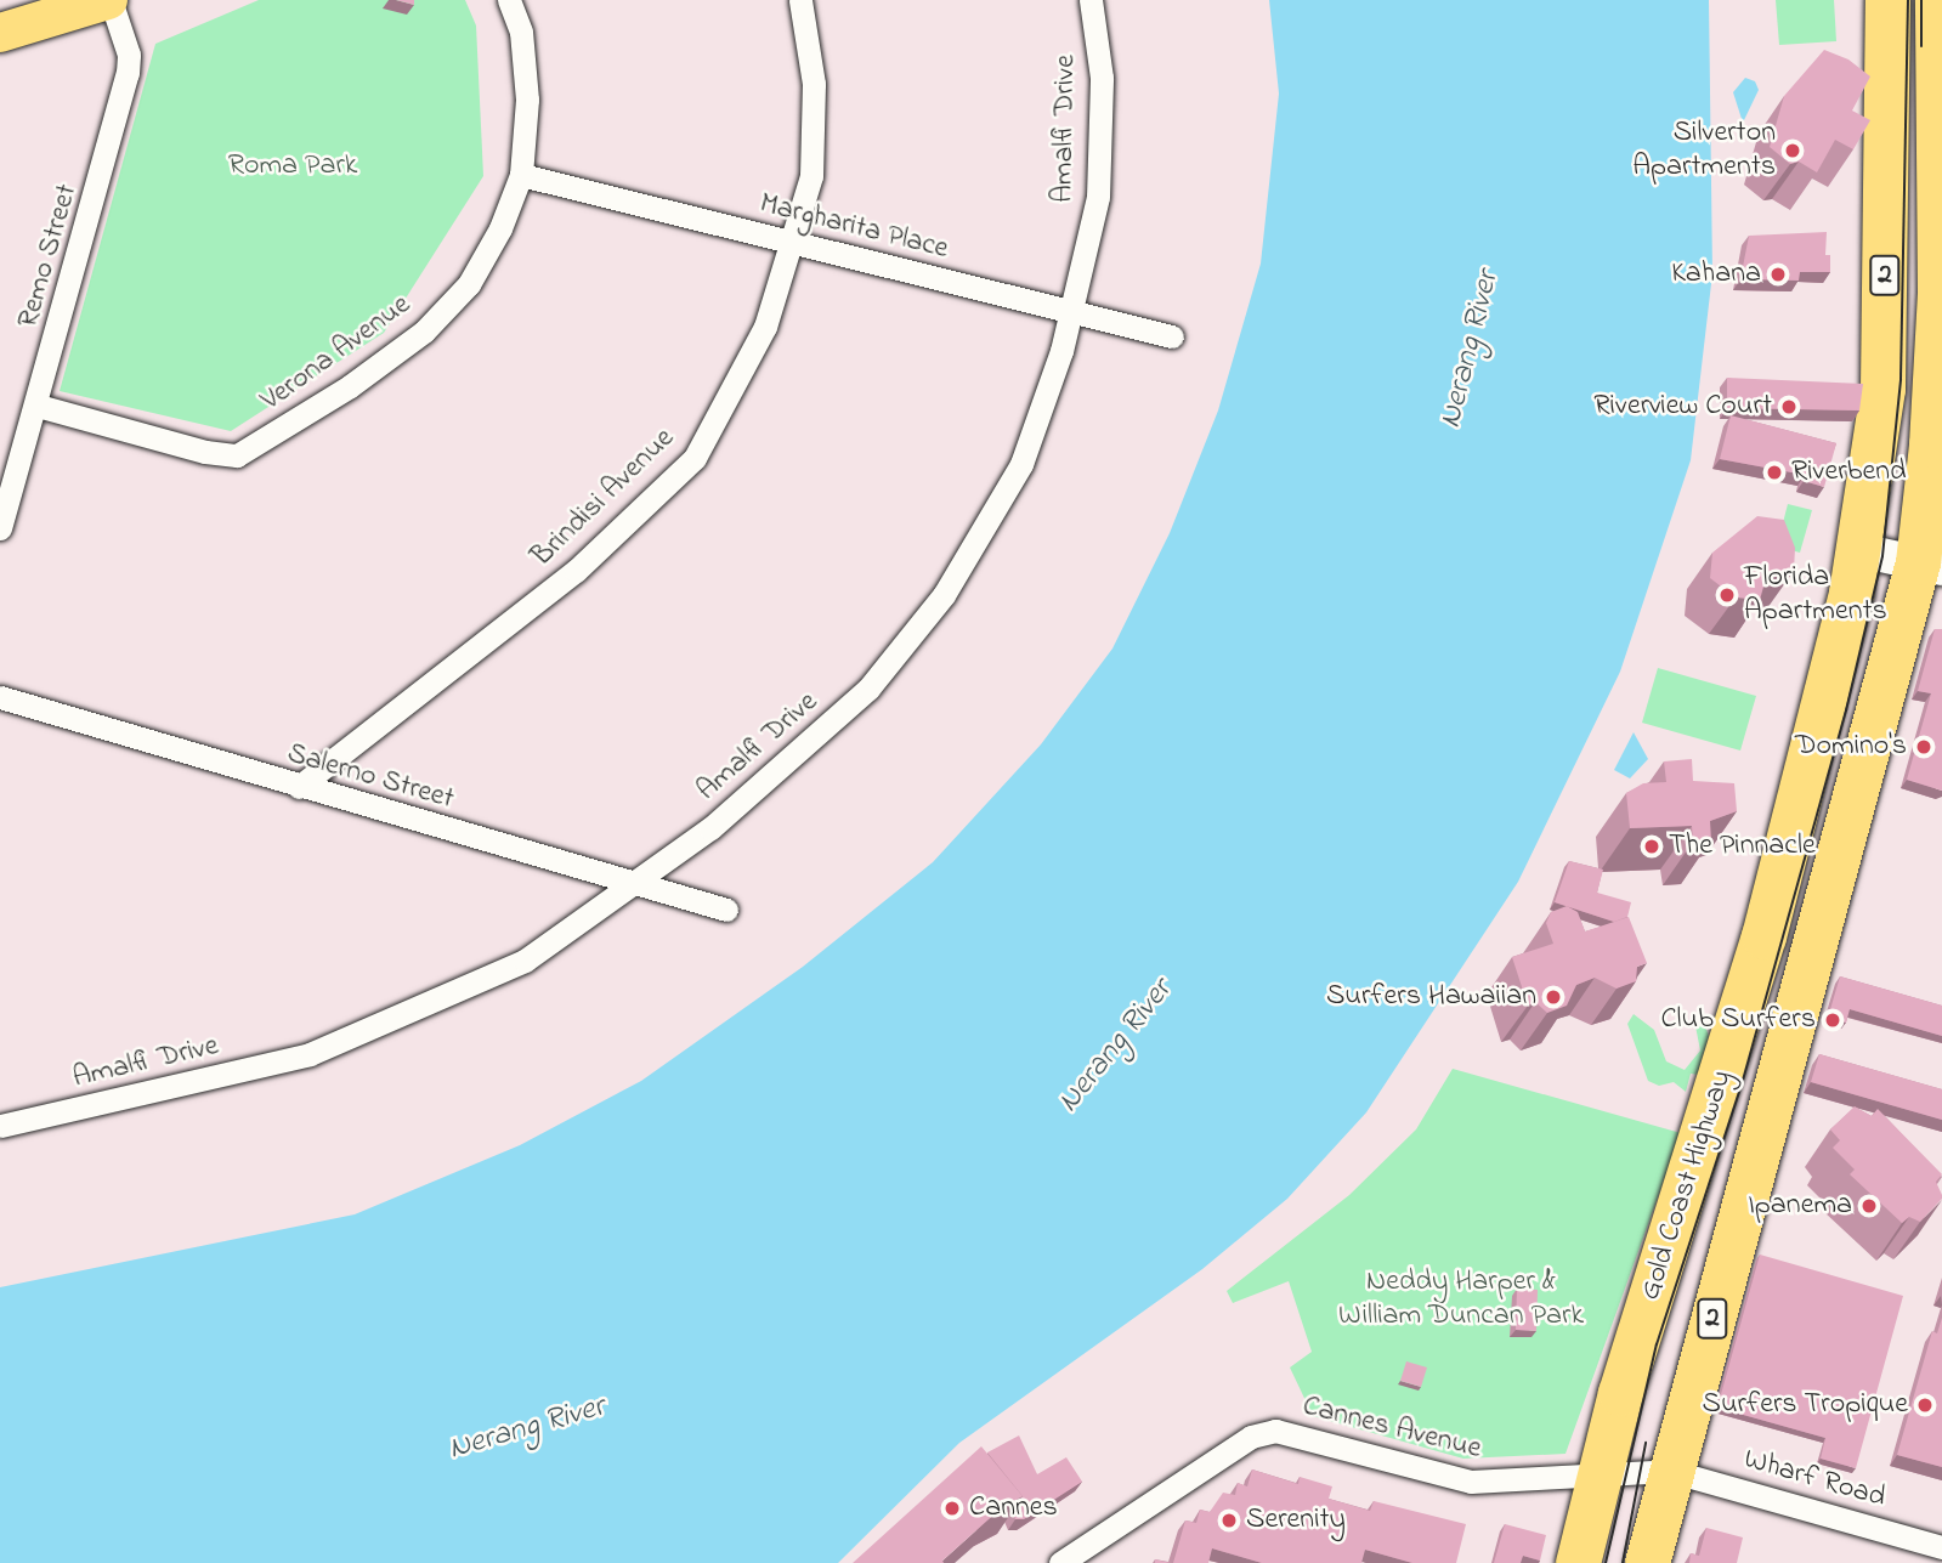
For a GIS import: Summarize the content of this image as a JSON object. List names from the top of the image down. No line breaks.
{"streets":{"highway":["2","Gold Coast Highway"],"street":["Amalfi Drive","Margharita Place","Remo Street","Verona Avenue","Brindisi Avenue","Salerno Street","Cannes Avenue","Wharf Road"]},"crossings":[["Amalfi Drive","Margharita Place"],["Amalfi Drive","Salerno Street"],["Margharita Place","Verona Avenue"],["Margharita Place","Brindisi Avenue"],["Remo Street","Verona Avenue"],["Brindisi Avenue","Salerno Street"],["Gold Coast Highway","Cannes Avenue"],["Gold Coast Highway","Wharf Road"],["Cannes Avenue","Wharf Road"]],"water":["Nerang River"],"parks":["Roma Park","Neddy Harper & William Duncan Park"],"places":["Silverton Apartments","Kahana","Riverview Court","Riverbend","Florida Apartments","Domino's","The Pinnacle","Surfers Hawaiian","Club Surfers","Ipanema","Surfers Tropique","Cannes","Serenity"]}
